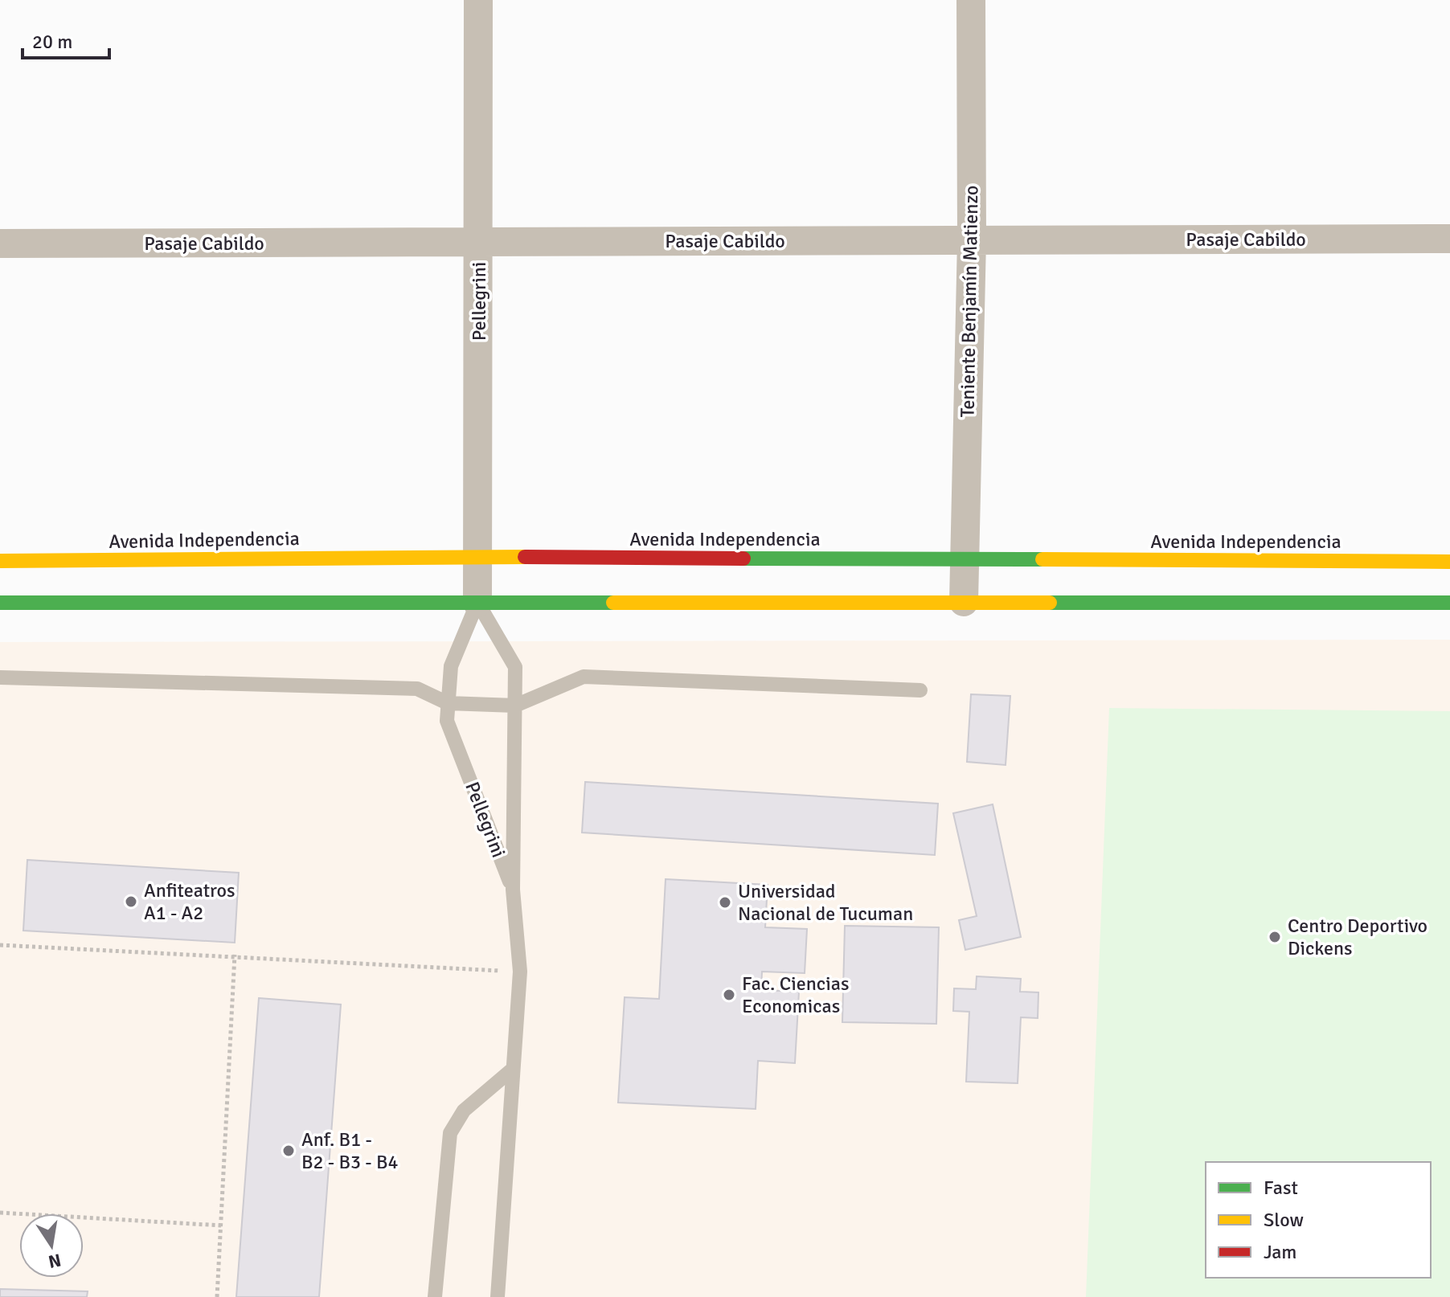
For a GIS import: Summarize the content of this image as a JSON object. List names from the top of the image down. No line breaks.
{"streets":{"main road":["Avenida Independencia"],"street":["Pasaje Cabildo","Pellegrini","Teniente Benjamín Matienzo"]},"crossings":[["Pasaje Cabildo","Pellegrini"],["Pasaje Cabildo","Teniente Benjamín Matienzo"],["Pellegrini","Avenida Independencia"],["Teniente Benjamín Matienzo","Avenida Independencia"]],"places":["Anfiteatros A1 - A2","Universidad Nacional de Tucuman","Centro Deportivo Dickens","Fac. Ciencias Economicas","Anf. B1 - B2 - B3 - B4"],"legend":["Fast","Slow","Jam"],"scale_bar":"20 m","north":"bottom"}
